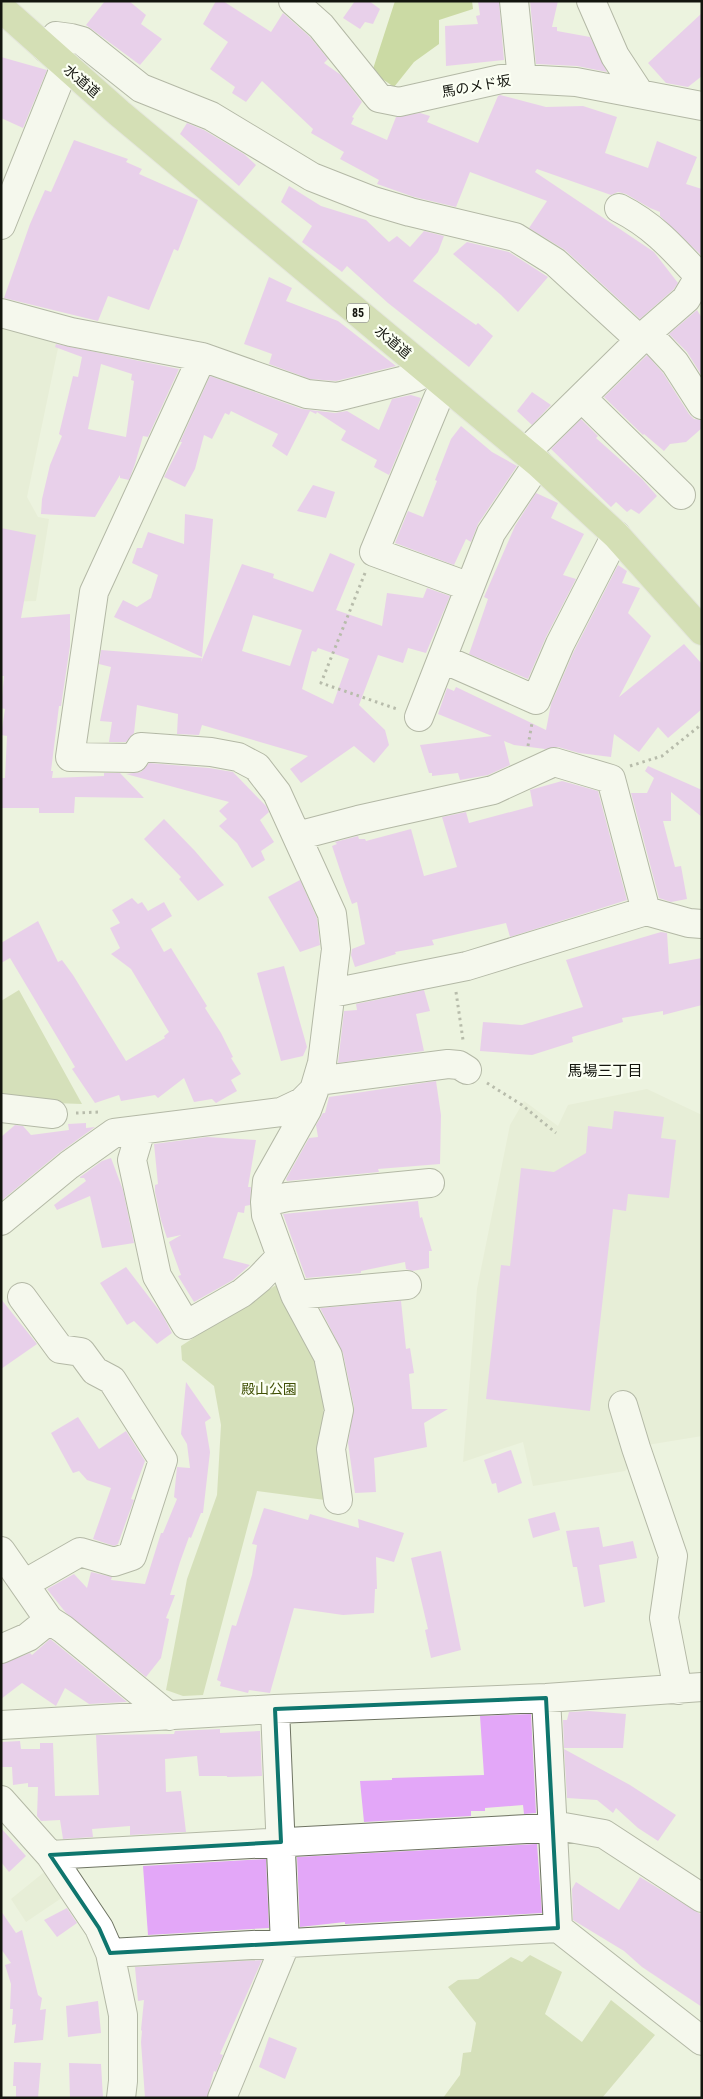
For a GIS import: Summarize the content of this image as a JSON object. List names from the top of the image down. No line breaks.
{"streets":{"main road":["水道道","85"],"street":["馬のメド坂"]},"districts":["馬場三丁目"],"parks":["殿山公園"]}
